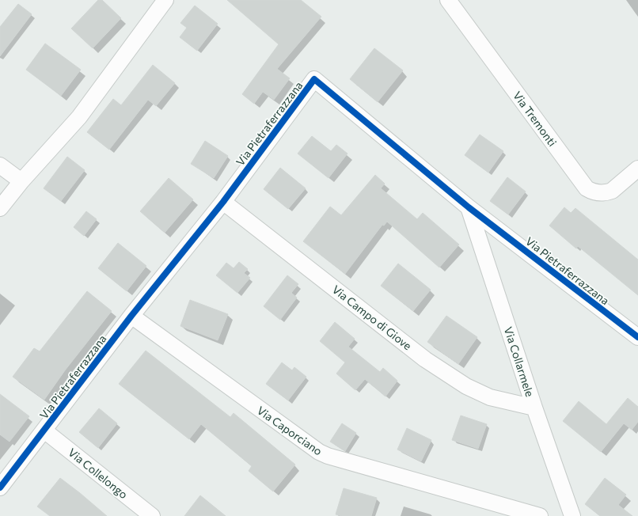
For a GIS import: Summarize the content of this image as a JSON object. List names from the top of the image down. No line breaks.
{"streets":{"street":["Via Tremonti","Via Pietraferrazzana","Via Campo di Giove","Via Collarmele","Via Caporciano","Via Collelongo"]},"crossings":[["Via Pietraferrazzana","Via Campo di Giove"],["Via Pietraferrazzana","Via Collarmele"],["Via Pietraferrazzana","Via Caporciano"],["Via Pietraferrazzana","Via Collelongo"],["Via Campo di Giove","Via Collarmele"]]}
